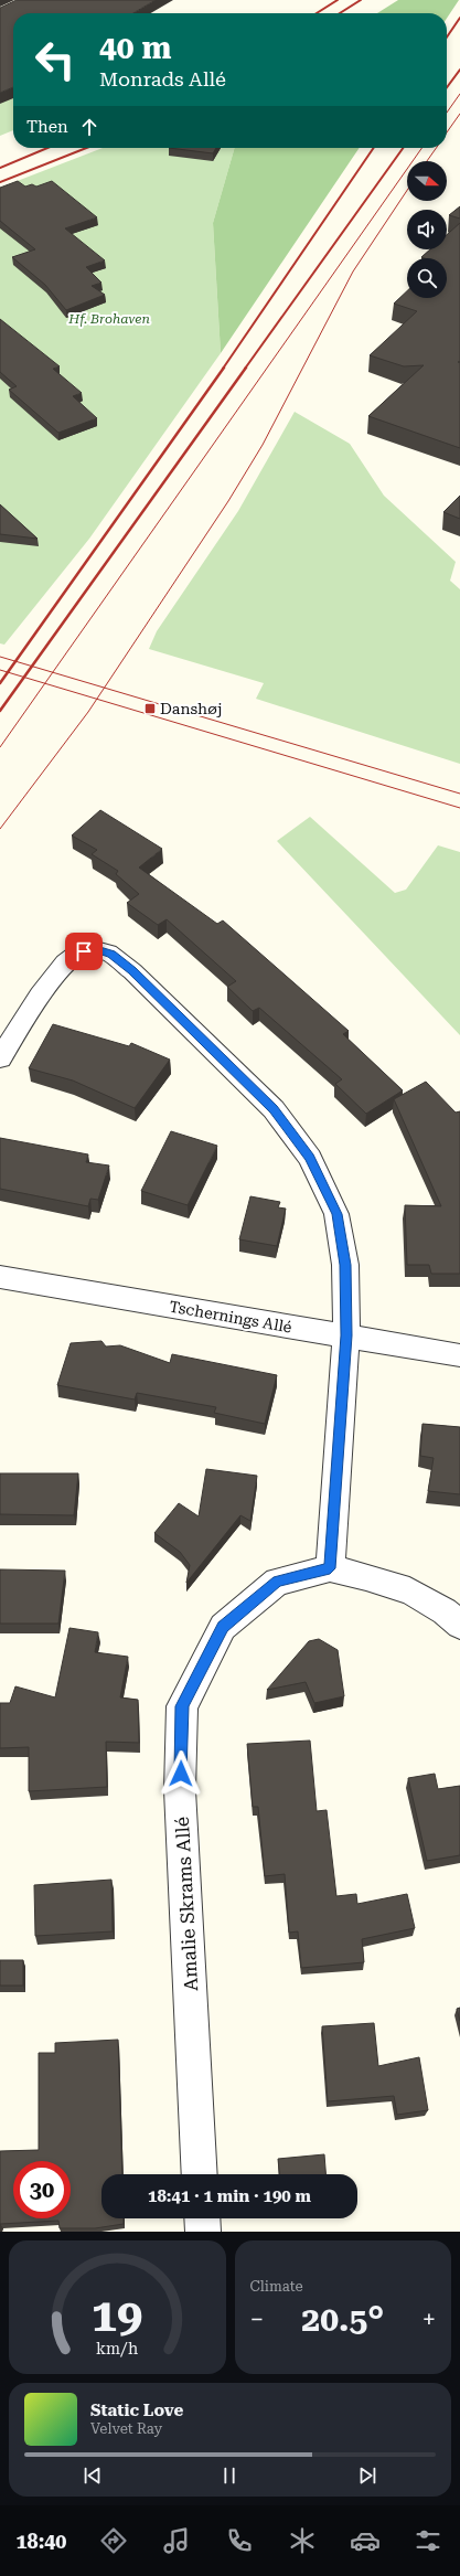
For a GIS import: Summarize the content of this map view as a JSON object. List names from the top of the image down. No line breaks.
{"streets":{"street":["Tschernings Allé","Amalie Skrams Allé"]},"parks":["Hf. Brohaven"],"places":{"transit":["Danshøj"]},"north":"right","page":{"turn":["40 m","Monrads Allé"],"then":"Then","limit":"30","trip":"18:41 · 1 min · 190 m","tile":"Climate","heat":["−","20.5°","+"],"song":["Static Love","Velvet Ray"],"tabs":"18:40","gauge":["19","km/h"]}}
